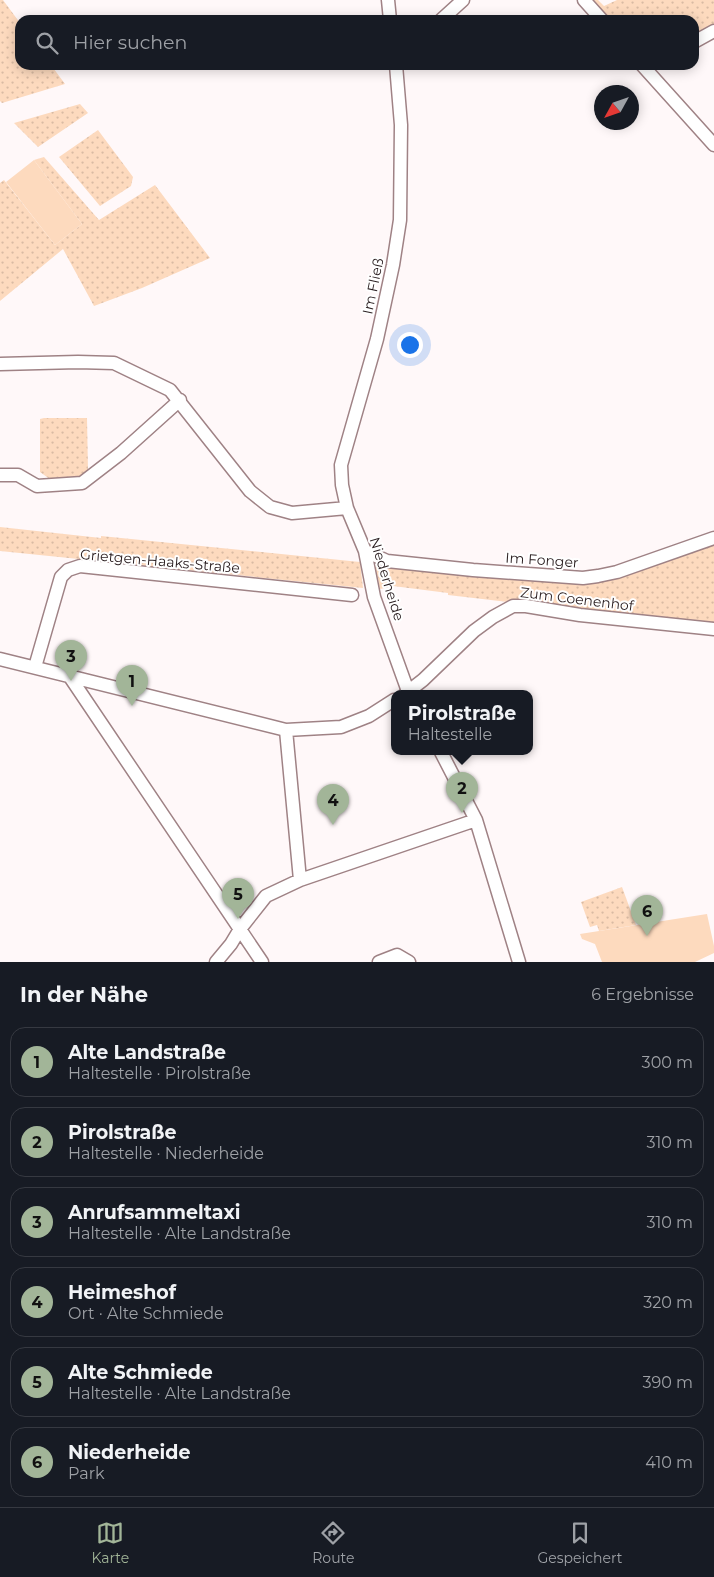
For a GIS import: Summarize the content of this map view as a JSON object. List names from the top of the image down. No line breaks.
{"streets":{"street":["Im Fließ","Im Fonger","Grietgen-Haaks-Straße","Niederheide","Zum Coenenhof"]},"crossings":[["Im Fließ","Niederheide"],["Im Fonger","Niederheide"]],"north":"bottom left","page":{"search":"Hier suchen","pins":["3","1","2","4","5","6"],"popup":["Pirolstraße","Haltestelle"],"heading":["In der Nähe","6 Ergebnisse"],"list":[{"mark":"1","name":"Alte Landstraße","note":"Haltestelle · Pirolstraße","value":"300 m"},{"mark":"2","name":"Pirolstraße","note":"Haltestelle · Niederheide","value":"310 m"},{"mark":"3","name":"Anrufsammeltaxi","note":"Haltestelle · Alte Landstraße","value":"310 m"},{"mark":"4","name":"Heimeshof","note":"Ort · Alte Schmiede","value":"320 m"},{"mark":"5","name":"Alte Schmiede","note":"Haltestelle · Alte Landstraße","value":"390 m"},{"mark":"6","name":"Niederheide","note":"Park","value":"410 m"}],"nav":["Karte","Route","Gespeichert"]}}
